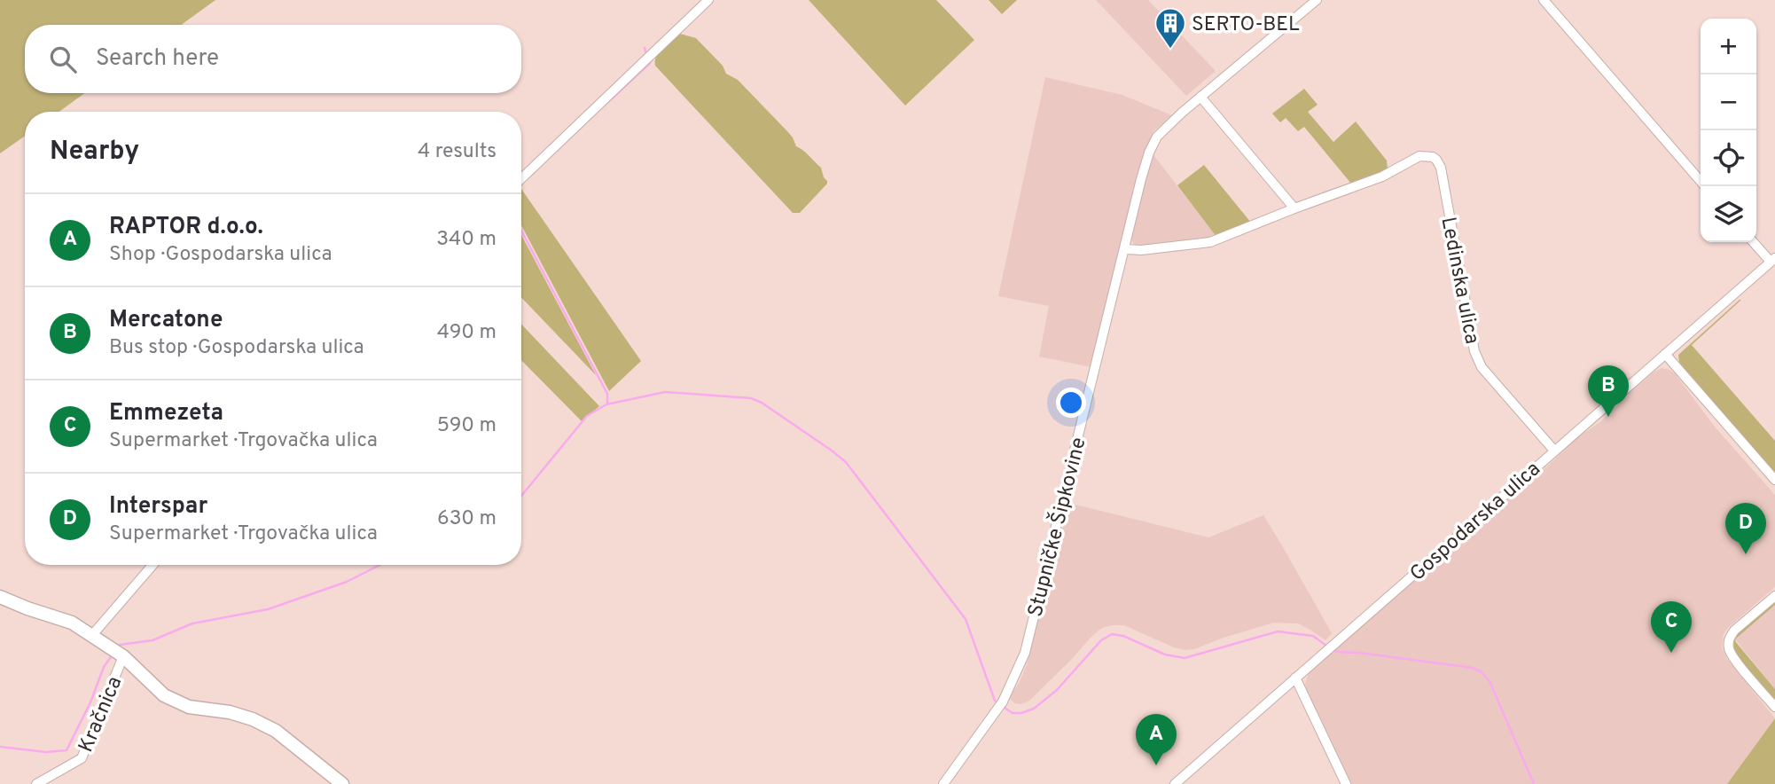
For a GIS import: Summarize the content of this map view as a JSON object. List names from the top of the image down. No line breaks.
{"streets":{"street":["Ledinska ulica","Gospodarska ulica","Stupničke Šipkovine","Kračnica"]},"crossings":[["Ledinska ulica","Gospodarska ulica"]],"places":{"building":["SERTO-BEL"]},"page":{"map_buttons":["+","−"],"search":"Search here","heading":["Nearby","4 results"],"list":[{"mark":"A","name":"RAPTOR d.o.o.","note":"Shop · Gospodarska ulica","value":"340 m"},{"mark":"B","name":"Mercatone","note":"Bus stop · Gospodarska ulica","value":"490 m"},{"mark":"C","name":"Emmezeta","note":"Supermarket · Trgovačka ulica","value":"590 m"},{"mark":"D","name":"Interspar","note":"Supermarket · Trgovačka ulica","value":"630 m"}],"pins":["B","D","C","A"]}}
